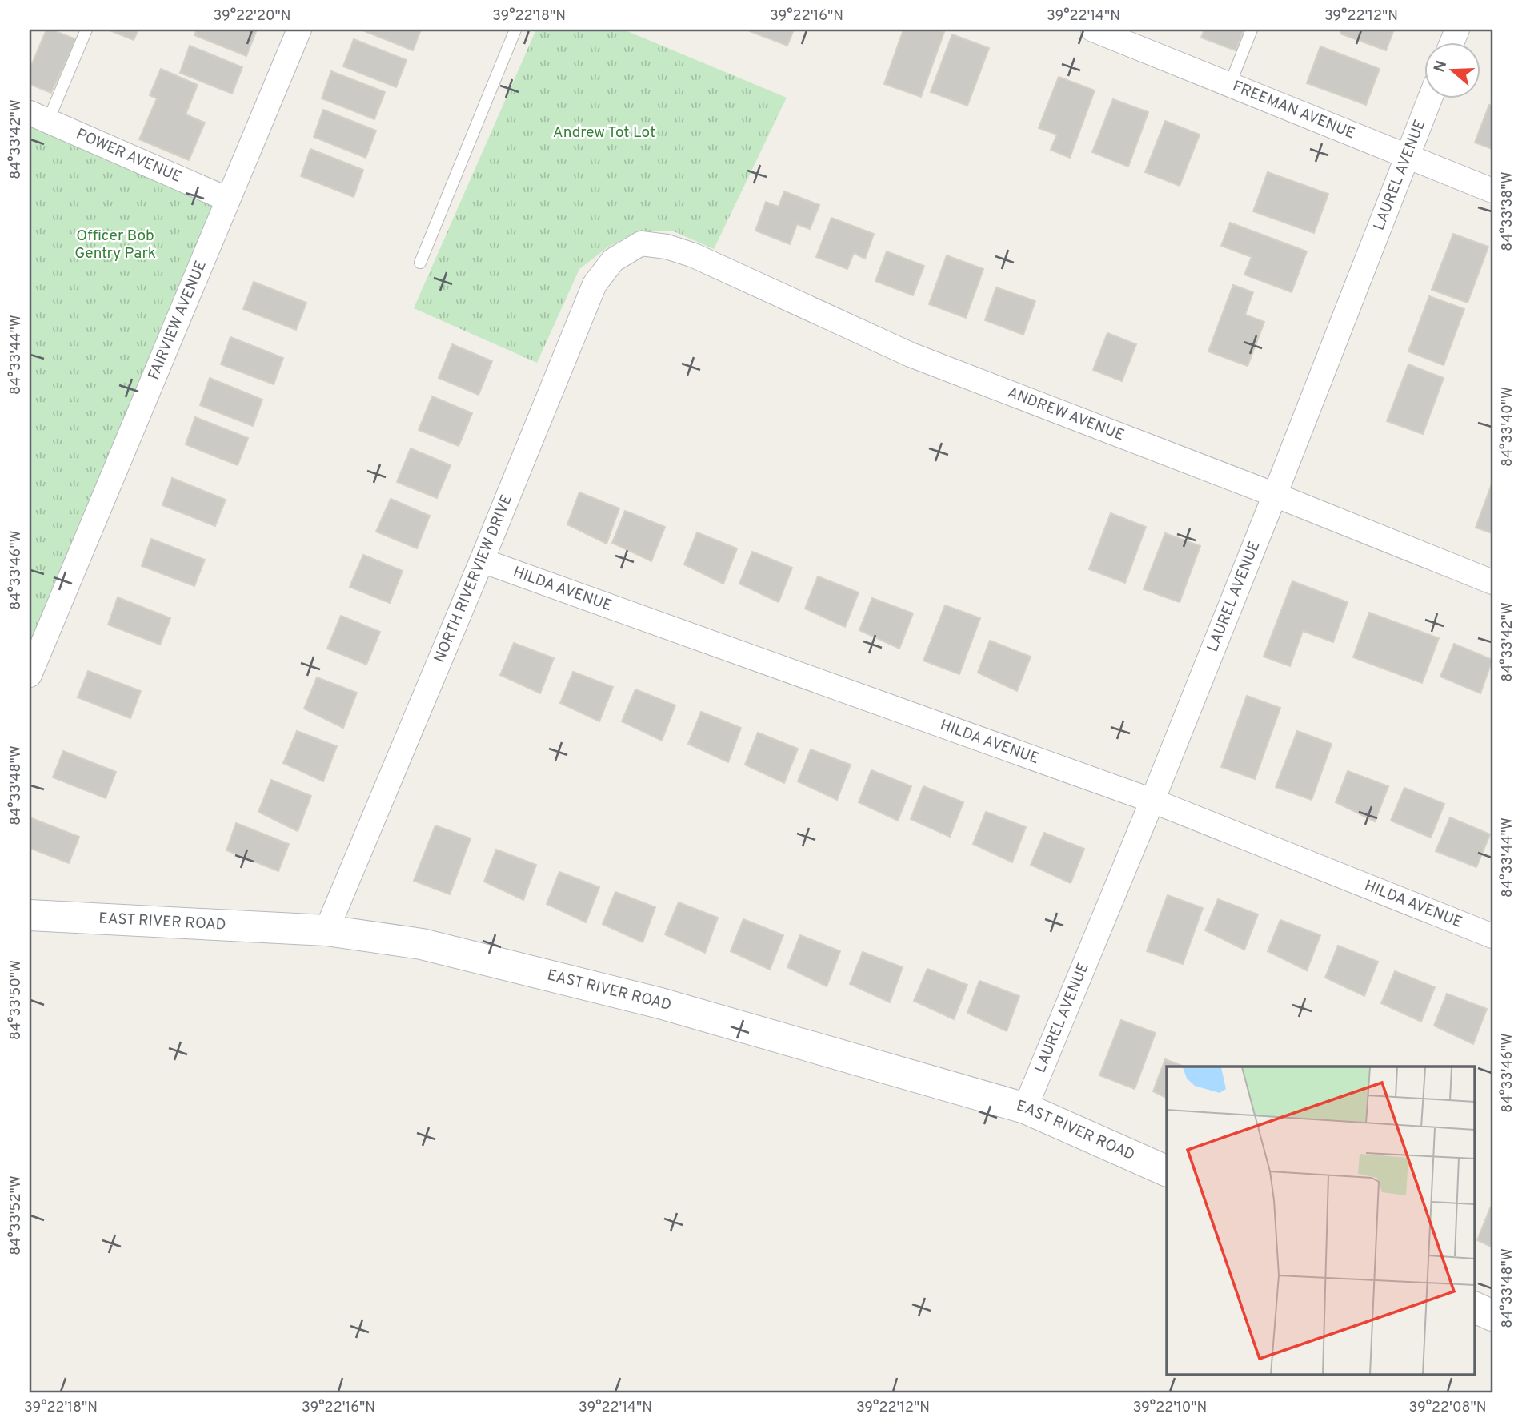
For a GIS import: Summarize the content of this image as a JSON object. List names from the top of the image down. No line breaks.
{"streets":{"street":["FREEMAN AVENUE","POWER AVENUE","LAUREL AVENUE","FAIRVIEW AVENUE","ANDREW AVENUE","NORTH RIVERVIEW DRIVE","HILDA AVENUE","EAST RIVER ROAD"]},"crossings":[["FREEMAN AVENUE","LAUREL AVENUE"],["POWER AVENUE","FAIRVIEW AVENUE"],["LAUREL AVENUE","ANDREW AVENUE"],["LAUREL AVENUE","HILDA AVENUE"],["LAUREL AVENUE","EAST RIVER ROAD"],["ANDREW AVENUE","NORTH RIVERVIEW DRIVE"],["NORTH RIVERVIEW DRIVE","HILDA AVENUE"],["NORTH RIVERVIEW DRIVE","EAST RIVER ROAD"]],"parks":["Andrew Tot Lot","Officer Bob Gentry Park"],"north":"left","coordinates":["39°22'20\"N","39°22'18\"N","39°22'16\"N","39°22'14\"N","39°22'12\"N","84°33'42\"W","84°33'38\"W","84°33'44\"W","84°33'40\"W","84°33'46\"W","84°33'48\"W","84°33'50\"W","84°33'52\"W","39°22'10\"N","39°22'08\"N"]}
